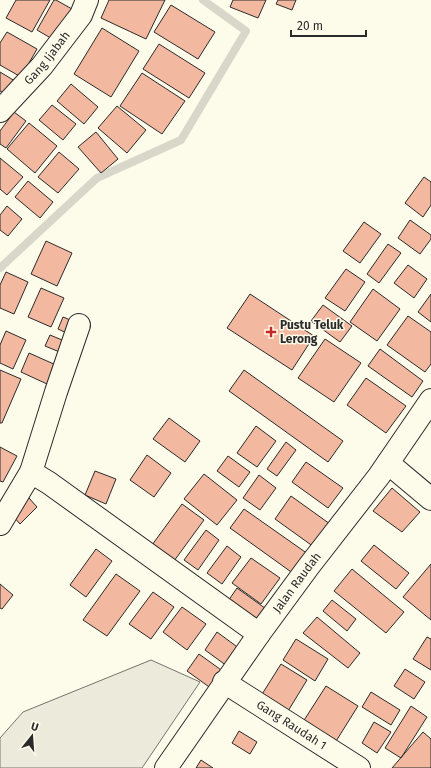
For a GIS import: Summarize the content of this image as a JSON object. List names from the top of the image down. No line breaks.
{"streets":{"street":["Gang Ijabah","Jalan Raudah","Gang Raudah 1"]},"crossings":[["Jalan Raudah","Gang Raudah 1"]],"places":{"health":["Pustu Teluk Lerong"]},"scale_bar":"20 m","north":"top"}
